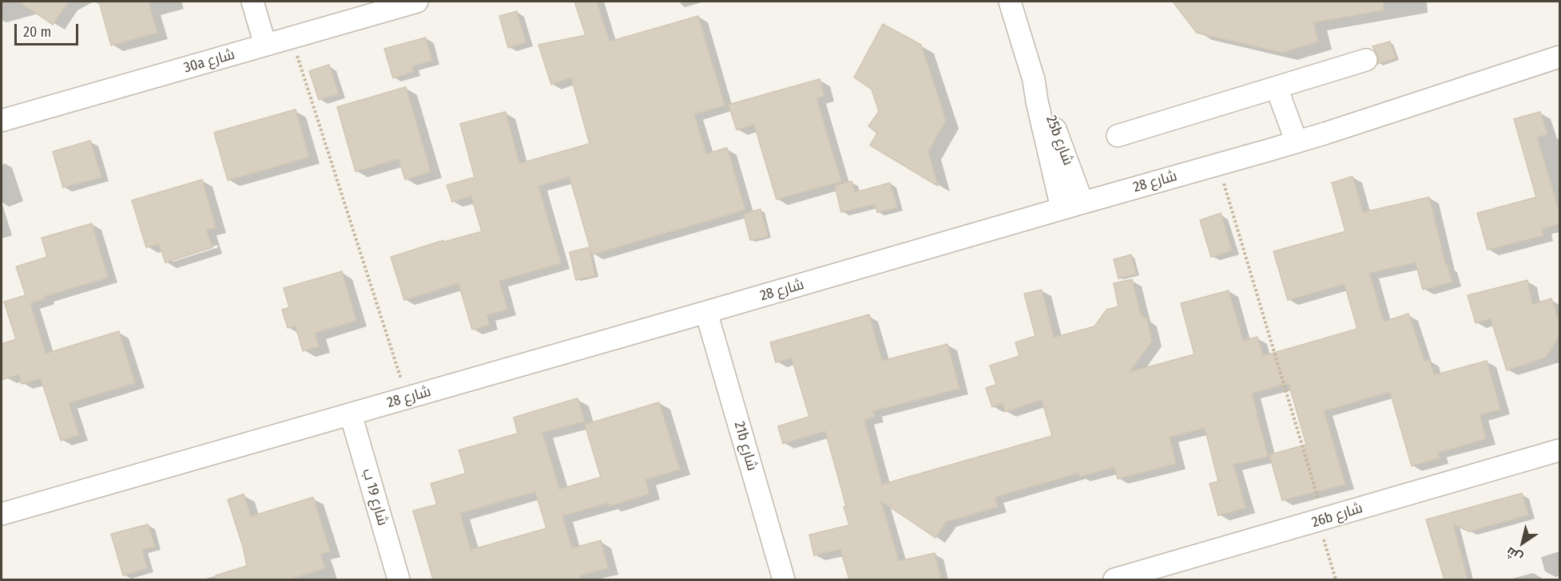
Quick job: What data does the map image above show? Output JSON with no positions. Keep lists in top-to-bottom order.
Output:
{
  "streets": {
    "street": [
      "30a شارع",
      "25b شارع",
      "شارع 28",
      "21b شارع",
      "شارع 19 ب",
      "26b شارع"
    ]
  },
  "crossings": [
    ["25b شارع", "شارع 28"],
    ["شارع 28", "21b شارع"],
    ["شارع 28", "شارع 19 ب"]
  ],
  "scale_bar": "20 m",
  "north": "bottom left"
}
